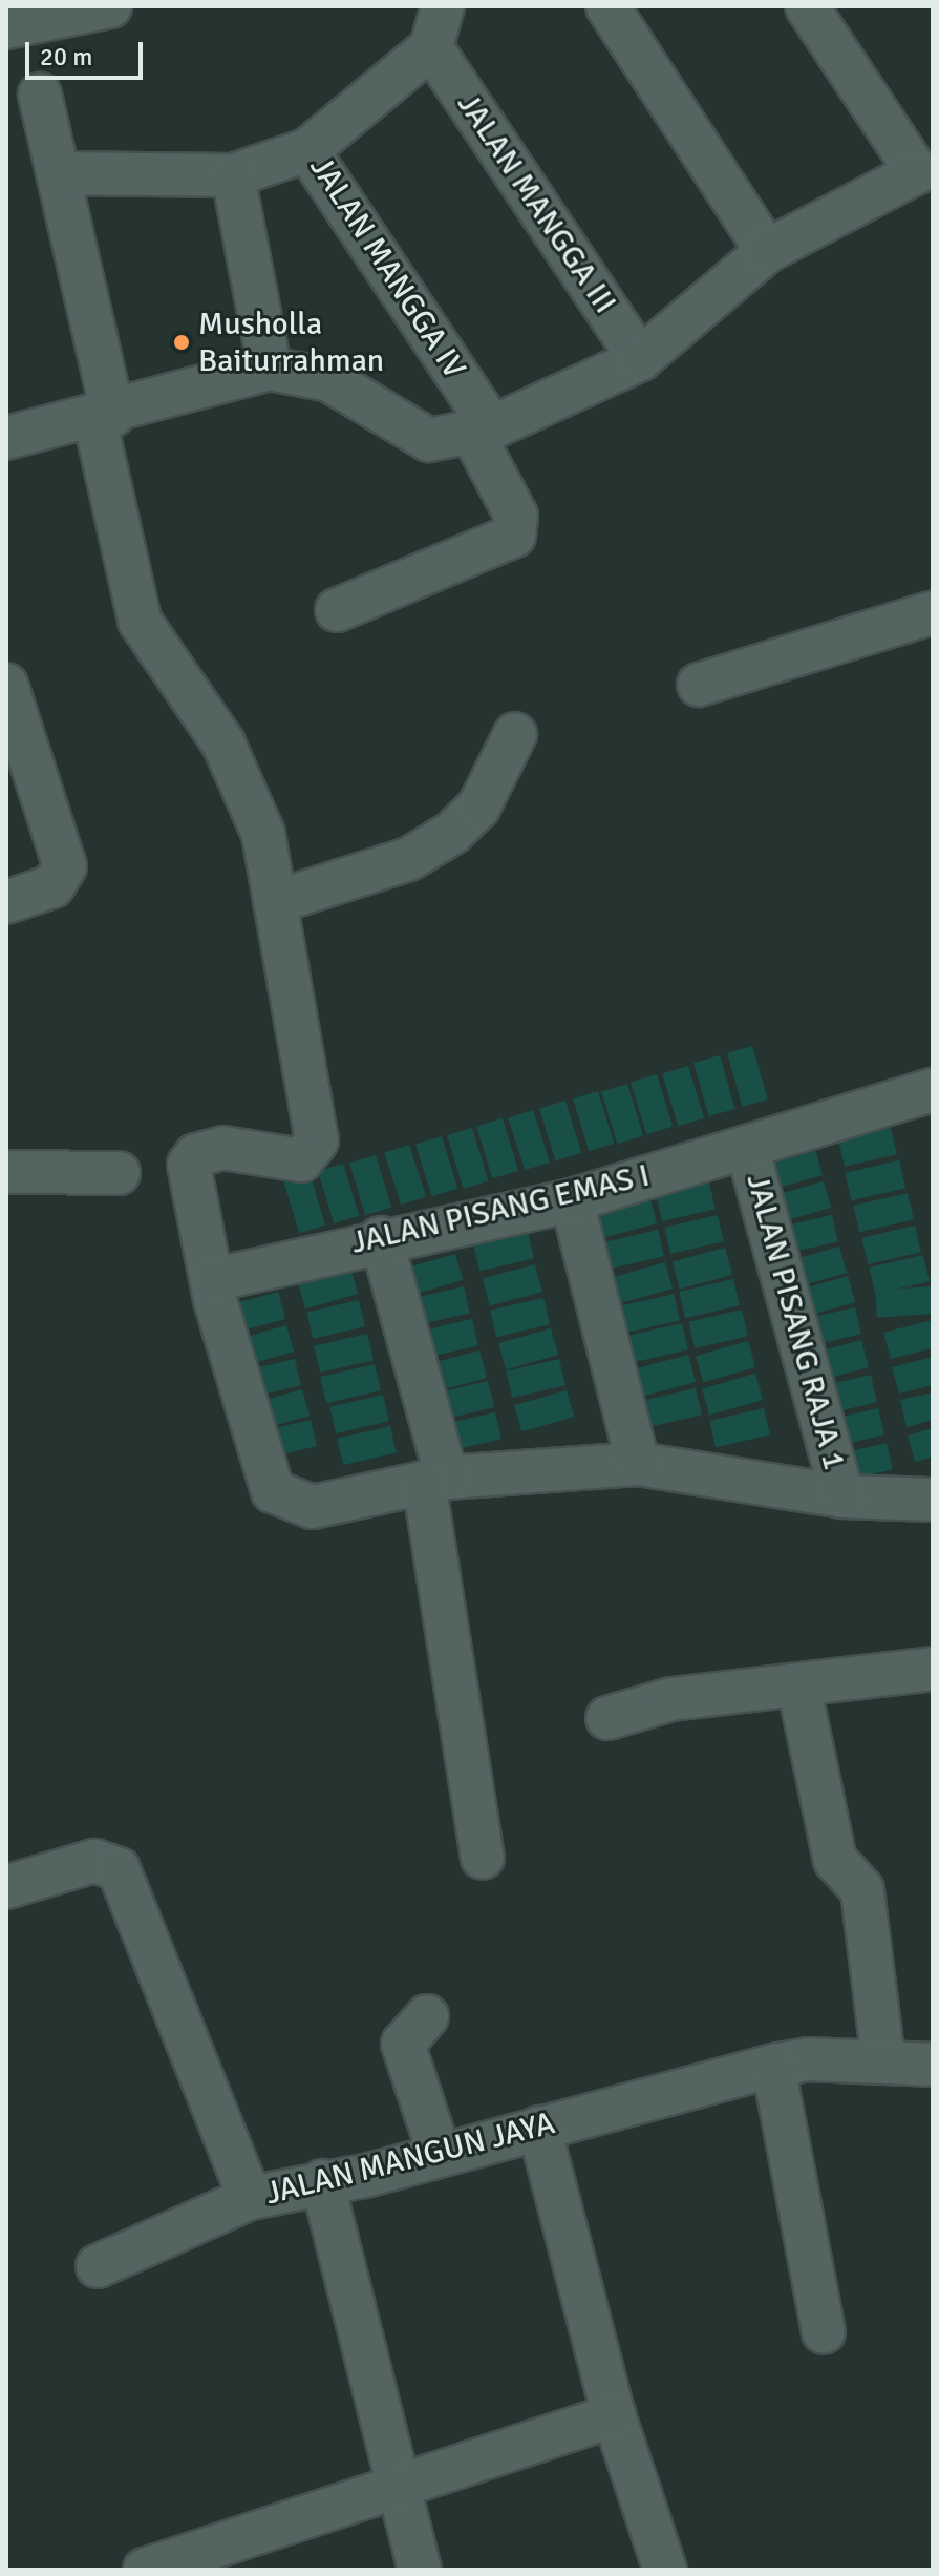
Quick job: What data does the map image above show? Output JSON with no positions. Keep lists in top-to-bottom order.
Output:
{
  "streets": {
    "street": [
      "JALAN MANGGA III",
      "JALAN MANGGA IV",
      "JALAN PISANG EMAS I",
      "JALAN PISANG RAJA 1",
      "JALAN MANGUN JAYA"
    ]
  },
  "crossings": [
    ["JALAN MANGGA III", "JALAN MANGGA IV"],
    ["JALAN PISANG EMAS I", "JALAN PISANG RAJA 1"]
  ],
  "places": ["Musholla Baiturrahman"],
  "scale_bar": "20 m"
}
